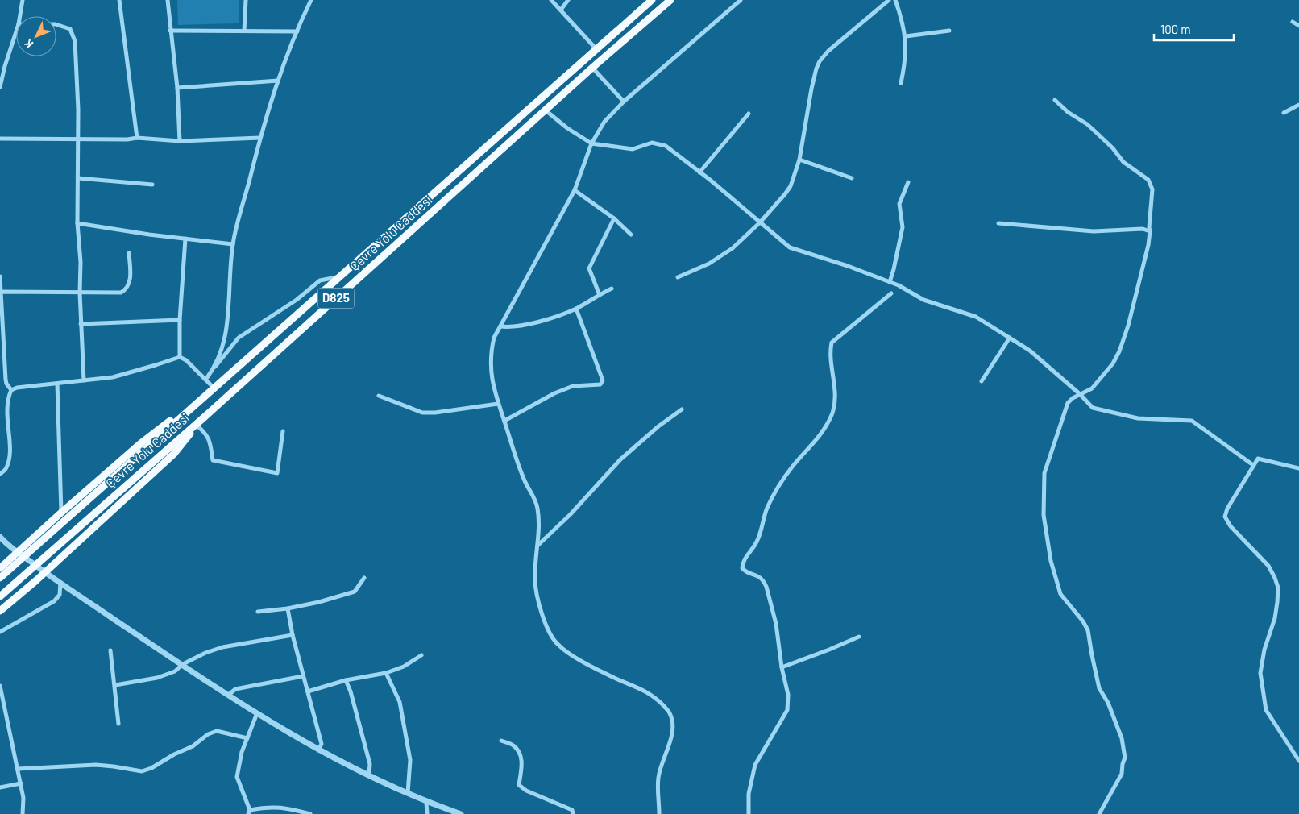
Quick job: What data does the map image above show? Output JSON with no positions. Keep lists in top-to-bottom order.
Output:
{
  "streets": {
    "highway": ["Çevre Yolu Caddesi", "D825"]
  },
  "scale_bar": "100 m",
  "north": "bottom left"
}
